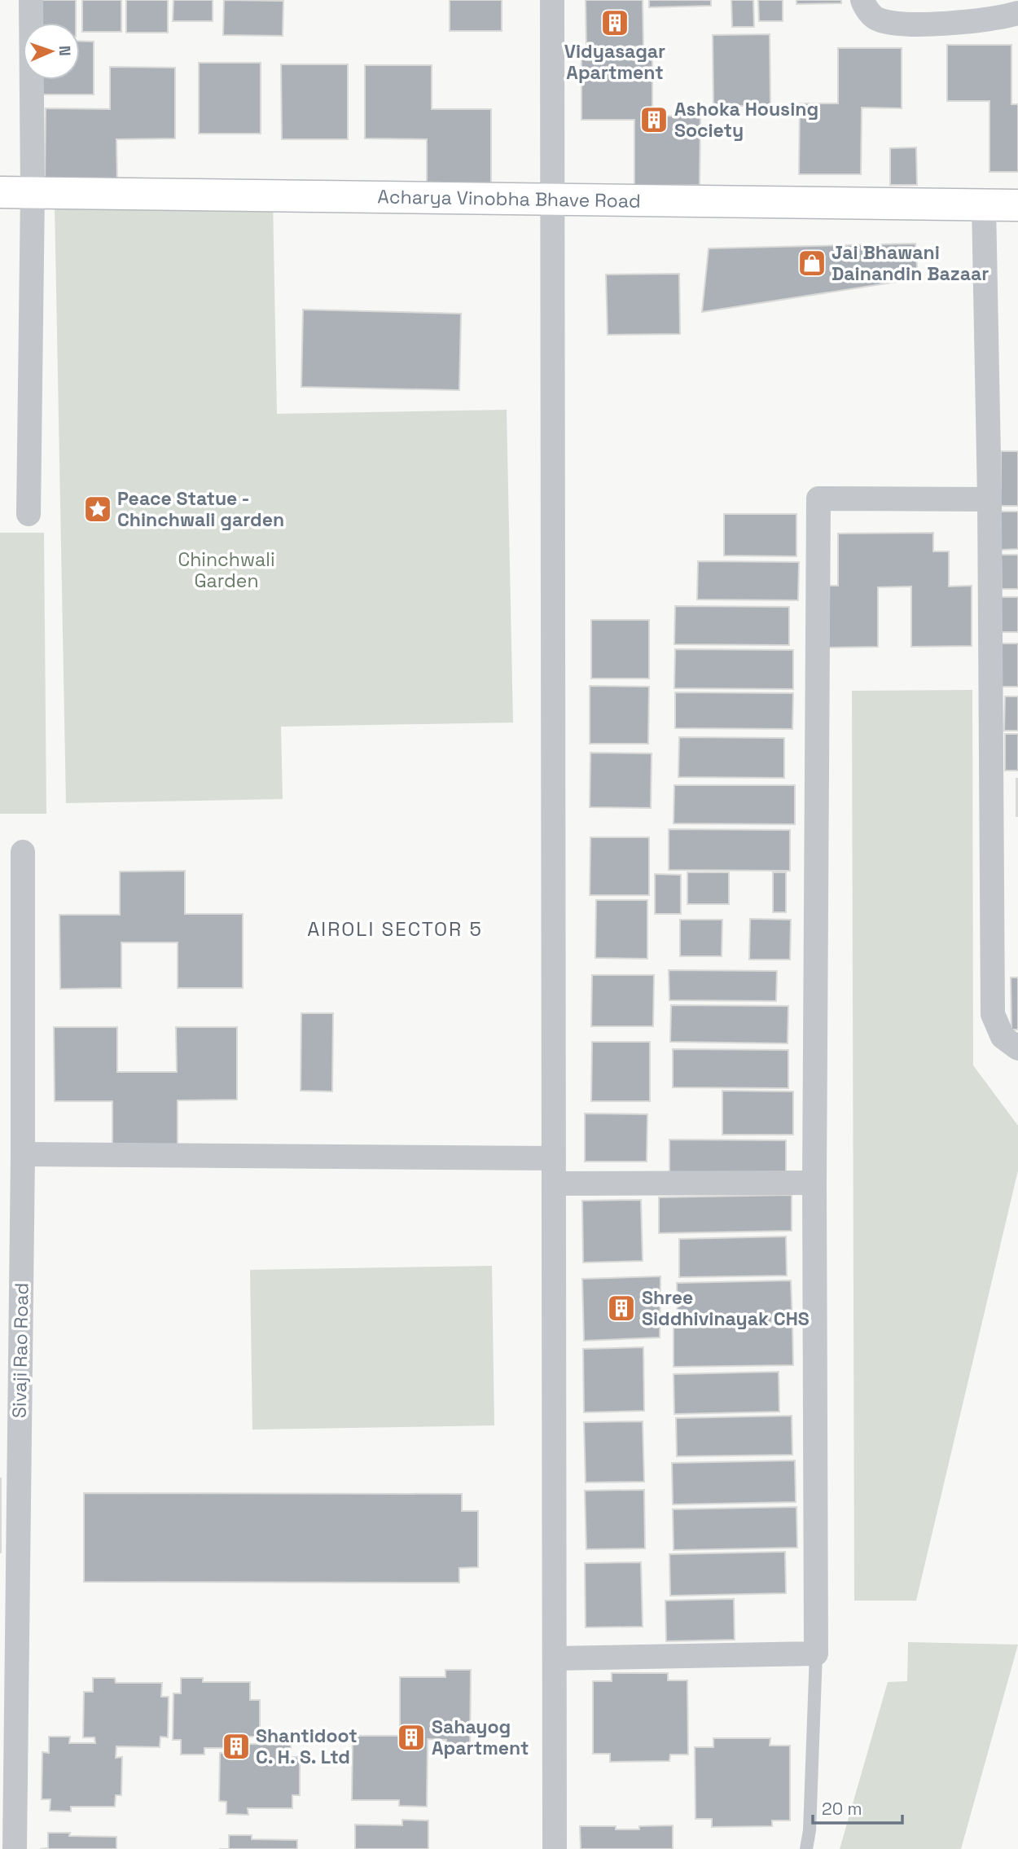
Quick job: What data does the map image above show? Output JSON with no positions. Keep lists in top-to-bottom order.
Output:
{
  "streets": {
    "street": ["Acharya Vinobha Bhave Road", "Sivaji Rao Road"]
  },
  "districts": ["AIROLI SECTOR 5"],
  "parks": ["Chinchwali Garden"],
  "places": {
    "building": [
      "Vidyasagar Apartment",
      "Ashoka Housing Society",
      "Shree Siddhivinayak CHS",
      "Sahayog Apartment",
      "Shantidoot C. H. S. Ltd"
    ],
    "shop": ["Jai Bhawani Dainandin Bazaar"],
    "place": ["Peace Statue - Chinchwali garden"]
  },
  "scale_bar": "20 m",
  "north": "right"
}
